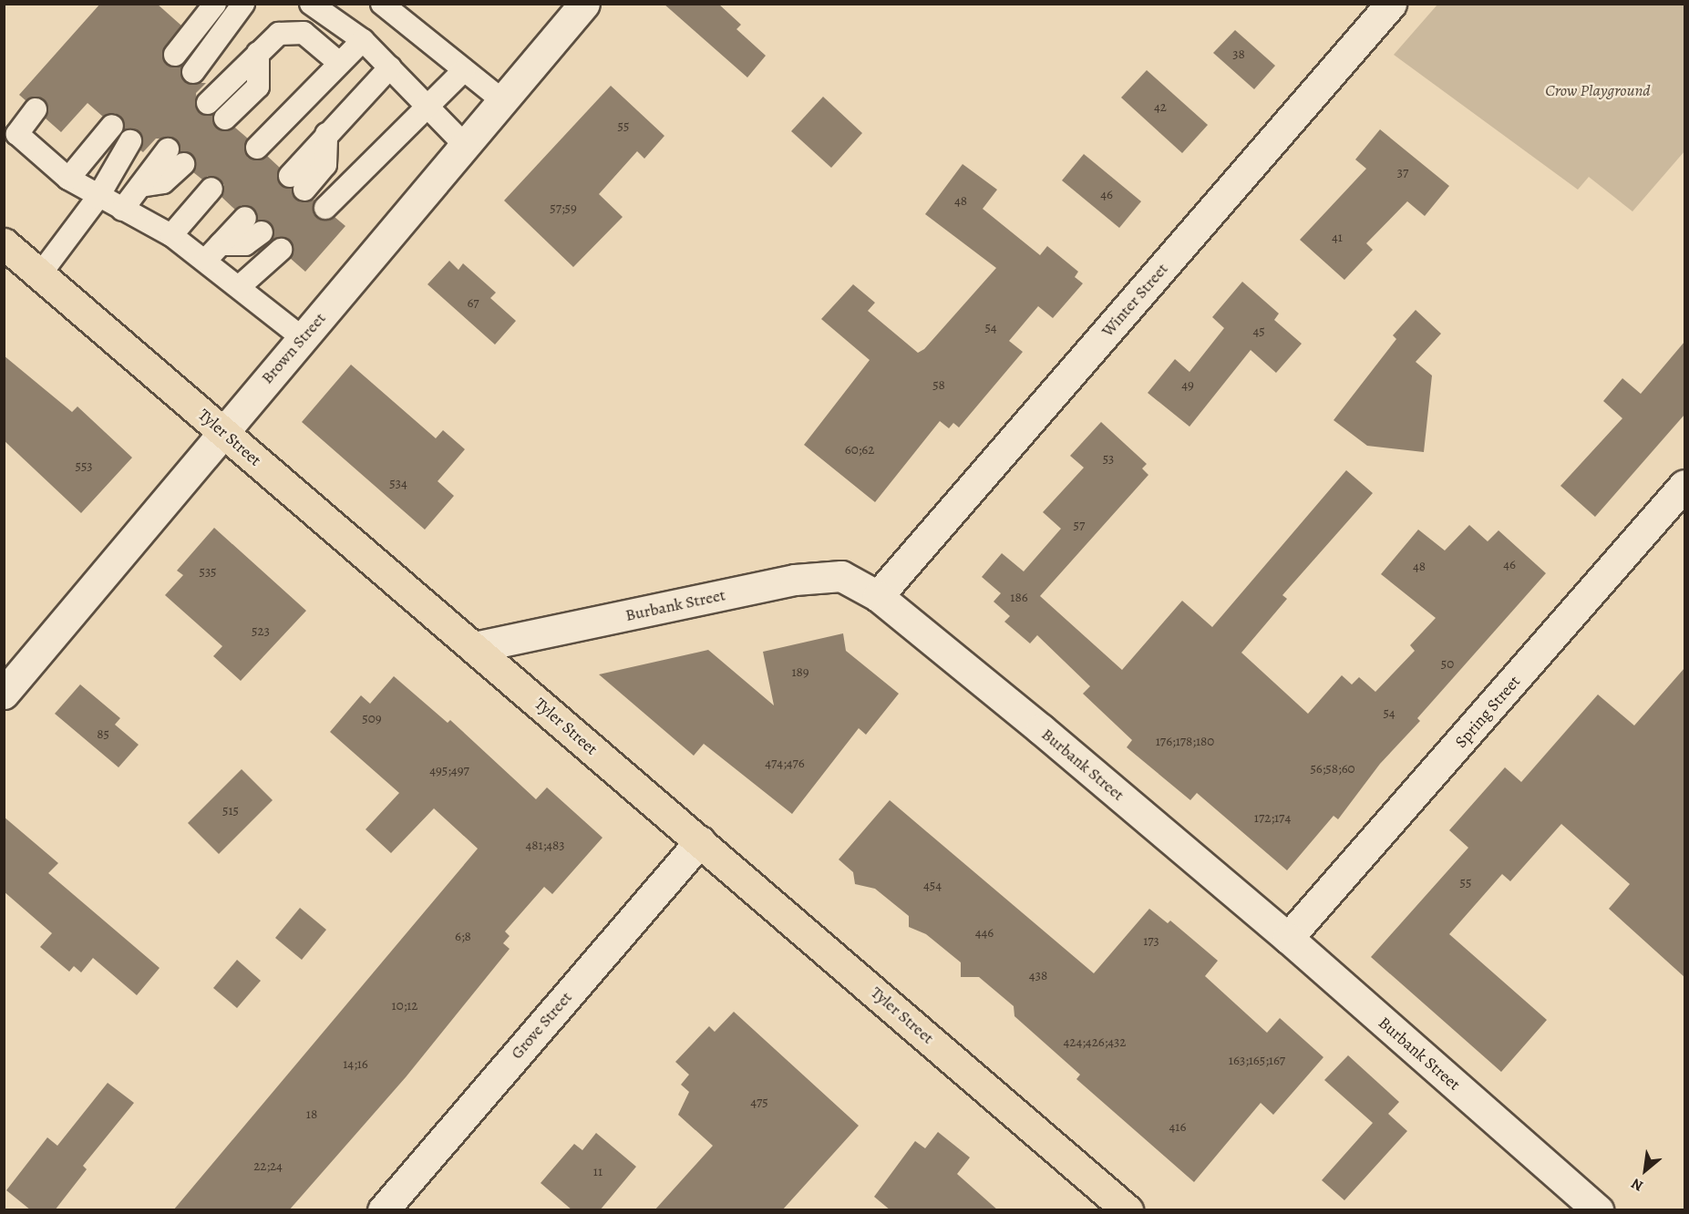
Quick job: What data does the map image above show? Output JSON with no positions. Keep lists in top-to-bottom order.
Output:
{
  "streets": {
    "main road": ["Tyler Street"],
    "street": [
      "Winter Street",
      "Brown Street",
      "Burbank Street",
      "Spring Street",
      "Grove Street"
    ]
  },
  "crossings": [
    ["Winter Street", "Burbank Street"],
    ["Brown Street", "Tyler Street"],
    ["Tyler Street", "Burbank Street"],
    ["Tyler Street", "Grove Street"],
    ["Burbank Street", "Spring Street"]
  ],
  "parks": ["Crow Playground"],
  "house_numbers": [
    "38",
    "42",
    "55",
    "37",
    "46",
    "48",
    "57;59",
    "41",
    "67",
    "54",
    "45",
    "58",
    "49",
    "60;62",
    "53",
    "553",
    "534",
    "57",
    "46",
    "48",
    "535",
    "186",
    "523",
    "50",
    "189",
    "54",
    "509",
    "85",
    "176;178;180",
    "474;476",
    "56;58;60",
    "495;497",
    "515",
    "172;174",
    "481;483",
    "55",
    "454",
    "446",
    "6;8",
    "173",
    "438",
    "10;12",
    "424;426;432",
    "163;165;167",
    "14;16",
    "475",
    "18",
    "416",
    "22;24",
    "11"
  ],
  "north": "bottom left"
}
